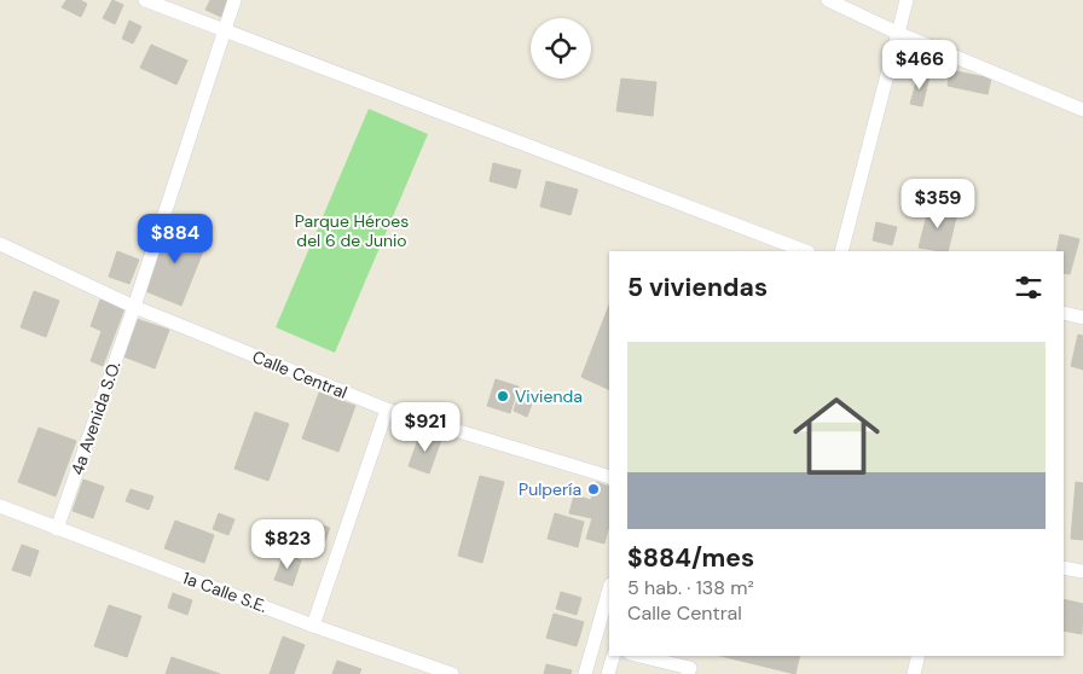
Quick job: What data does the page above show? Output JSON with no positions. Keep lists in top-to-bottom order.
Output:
{
  "streets": {
    "street": ["Calle Central", "4a Avenida S.O.", "1a Calle S.E."]
  },
  "crossings": [
    ["Calle Central", "4a Avenida S.O."],
    ["4a Avenida S.O.", "1a Calle S.E."]
  ],
  "parks": ["Parque Héroes del 6 de Junio"],
  "places": ["Vivienda", "Pulpería"],
  "page": {
    "price": [
      "$466",
      "$359",
      "$884",
      "$921",
      "$823"
    ],
    "heading": "5 viviendas",
    "list": [
      {
        "name": "$884/mes",
        "note": "5 hab. · 138 m² · Calle Central"
      }
    ]
  }
}
